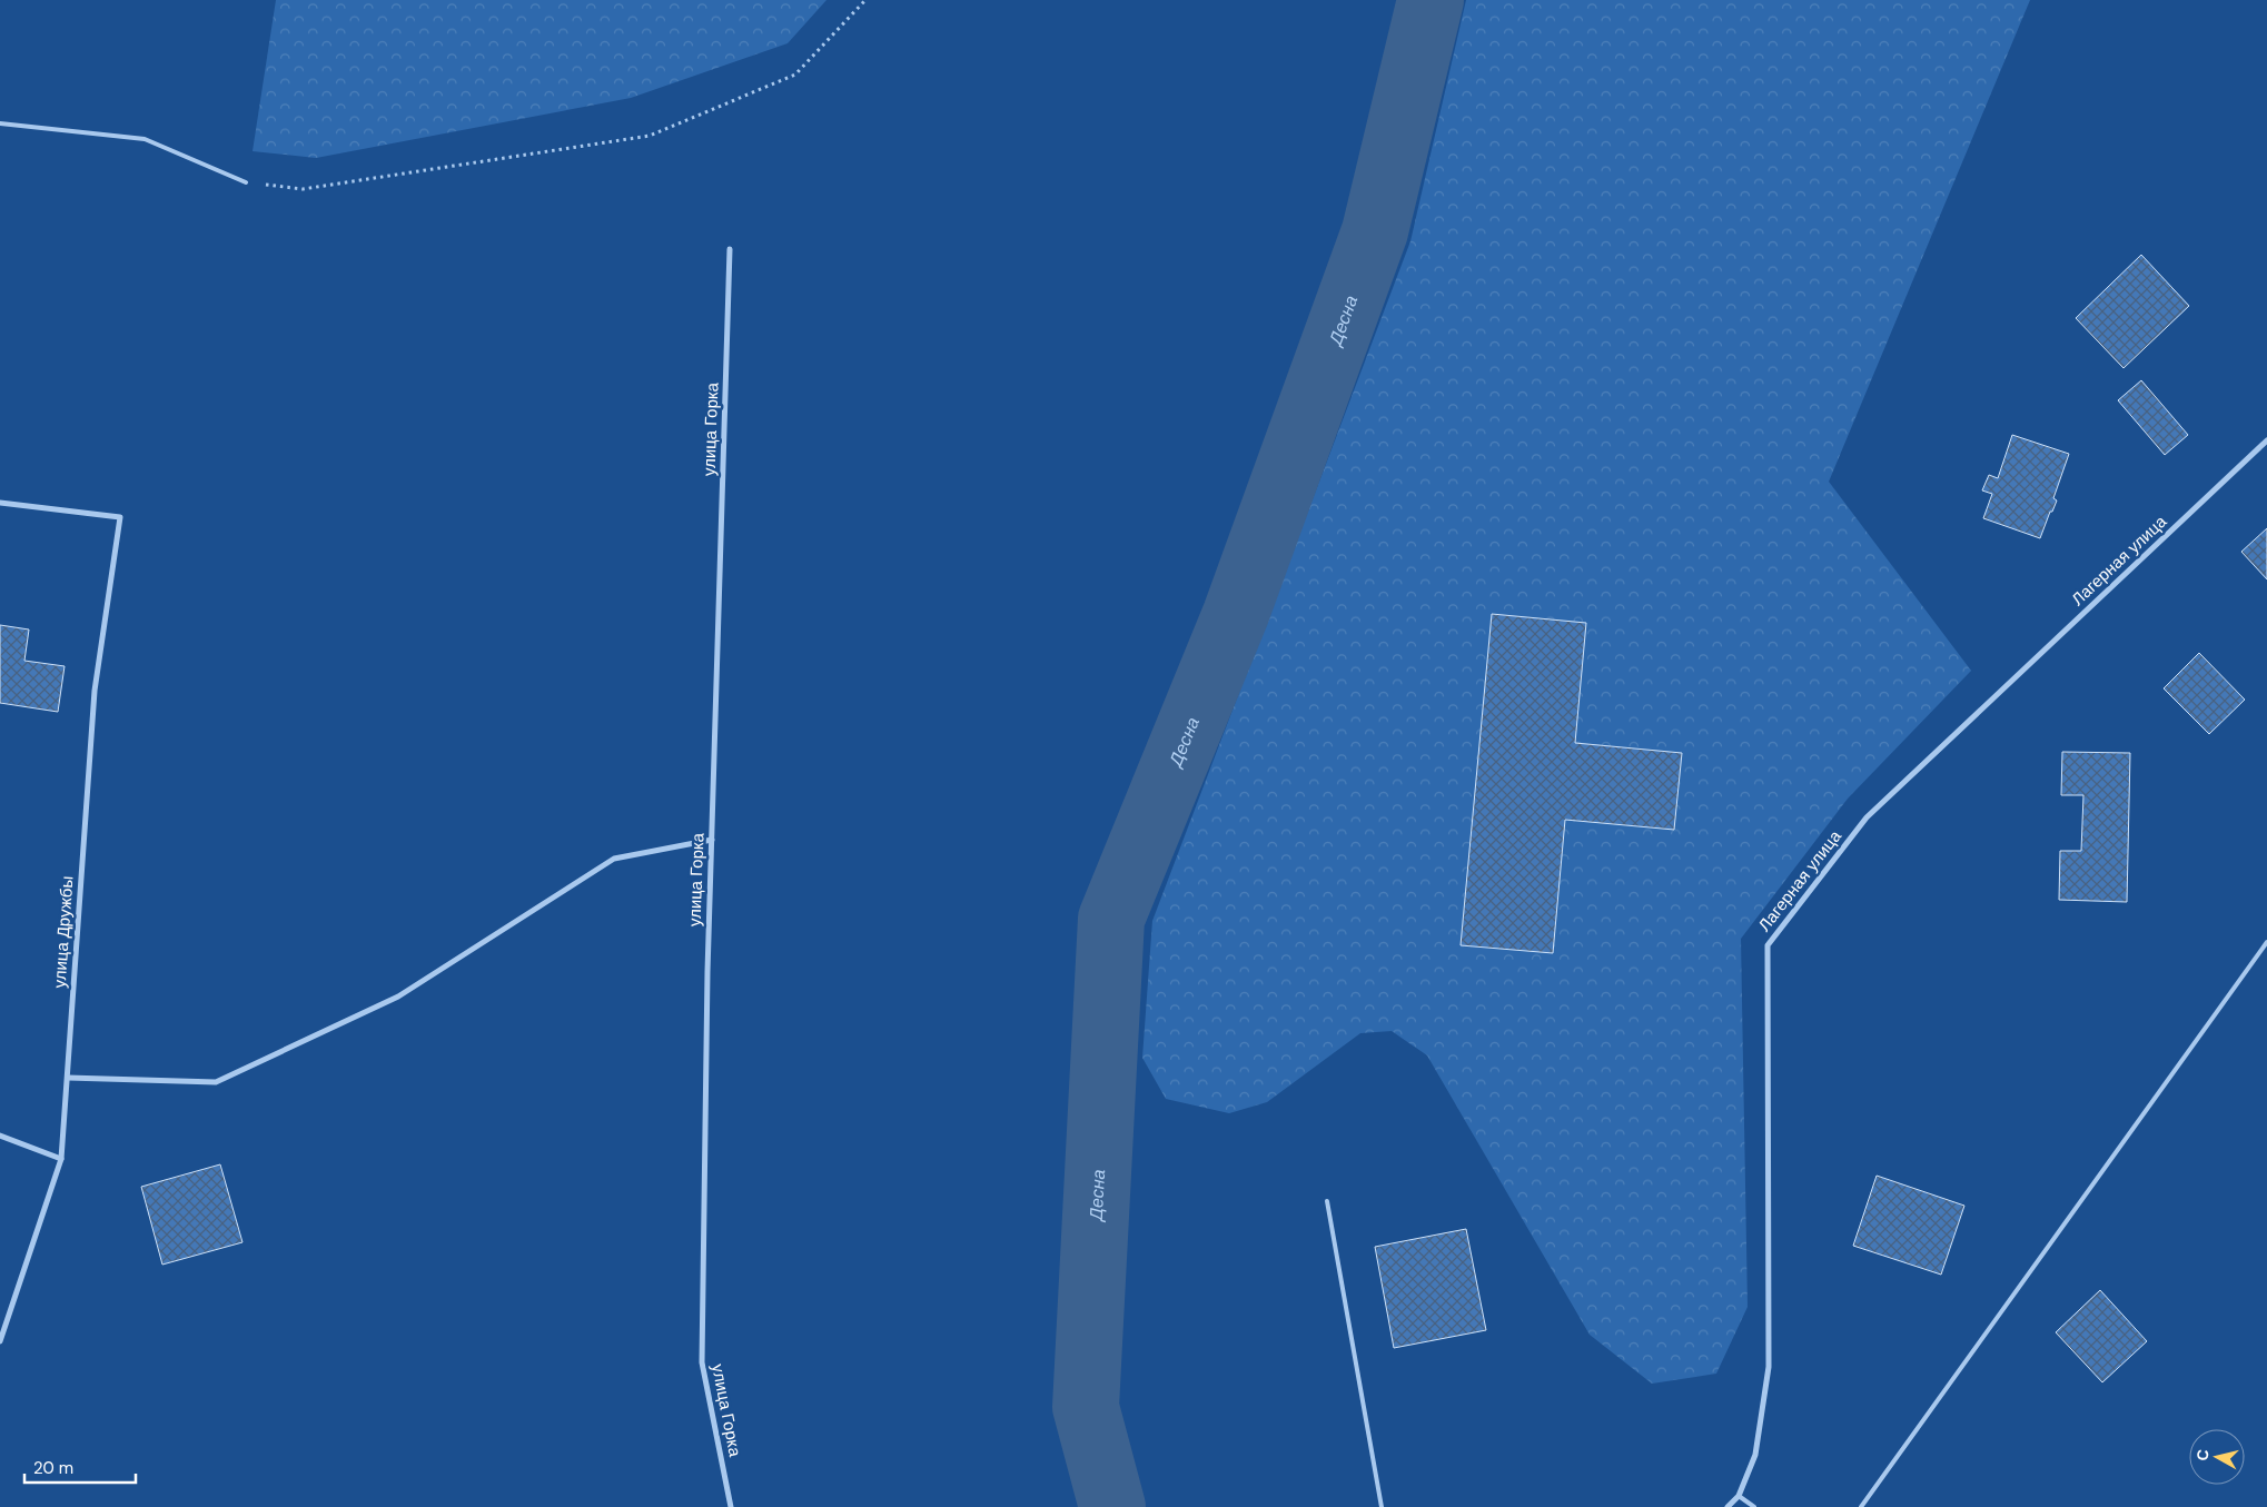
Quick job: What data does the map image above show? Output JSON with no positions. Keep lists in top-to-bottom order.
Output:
{
  "streets": {
    "street": ["улица Горка", "Лагерная улица", "улица Дружбы"]
  },
  "water": ["Десна"],
  "scale_bar": "20 m",
  "north": "left"
}
